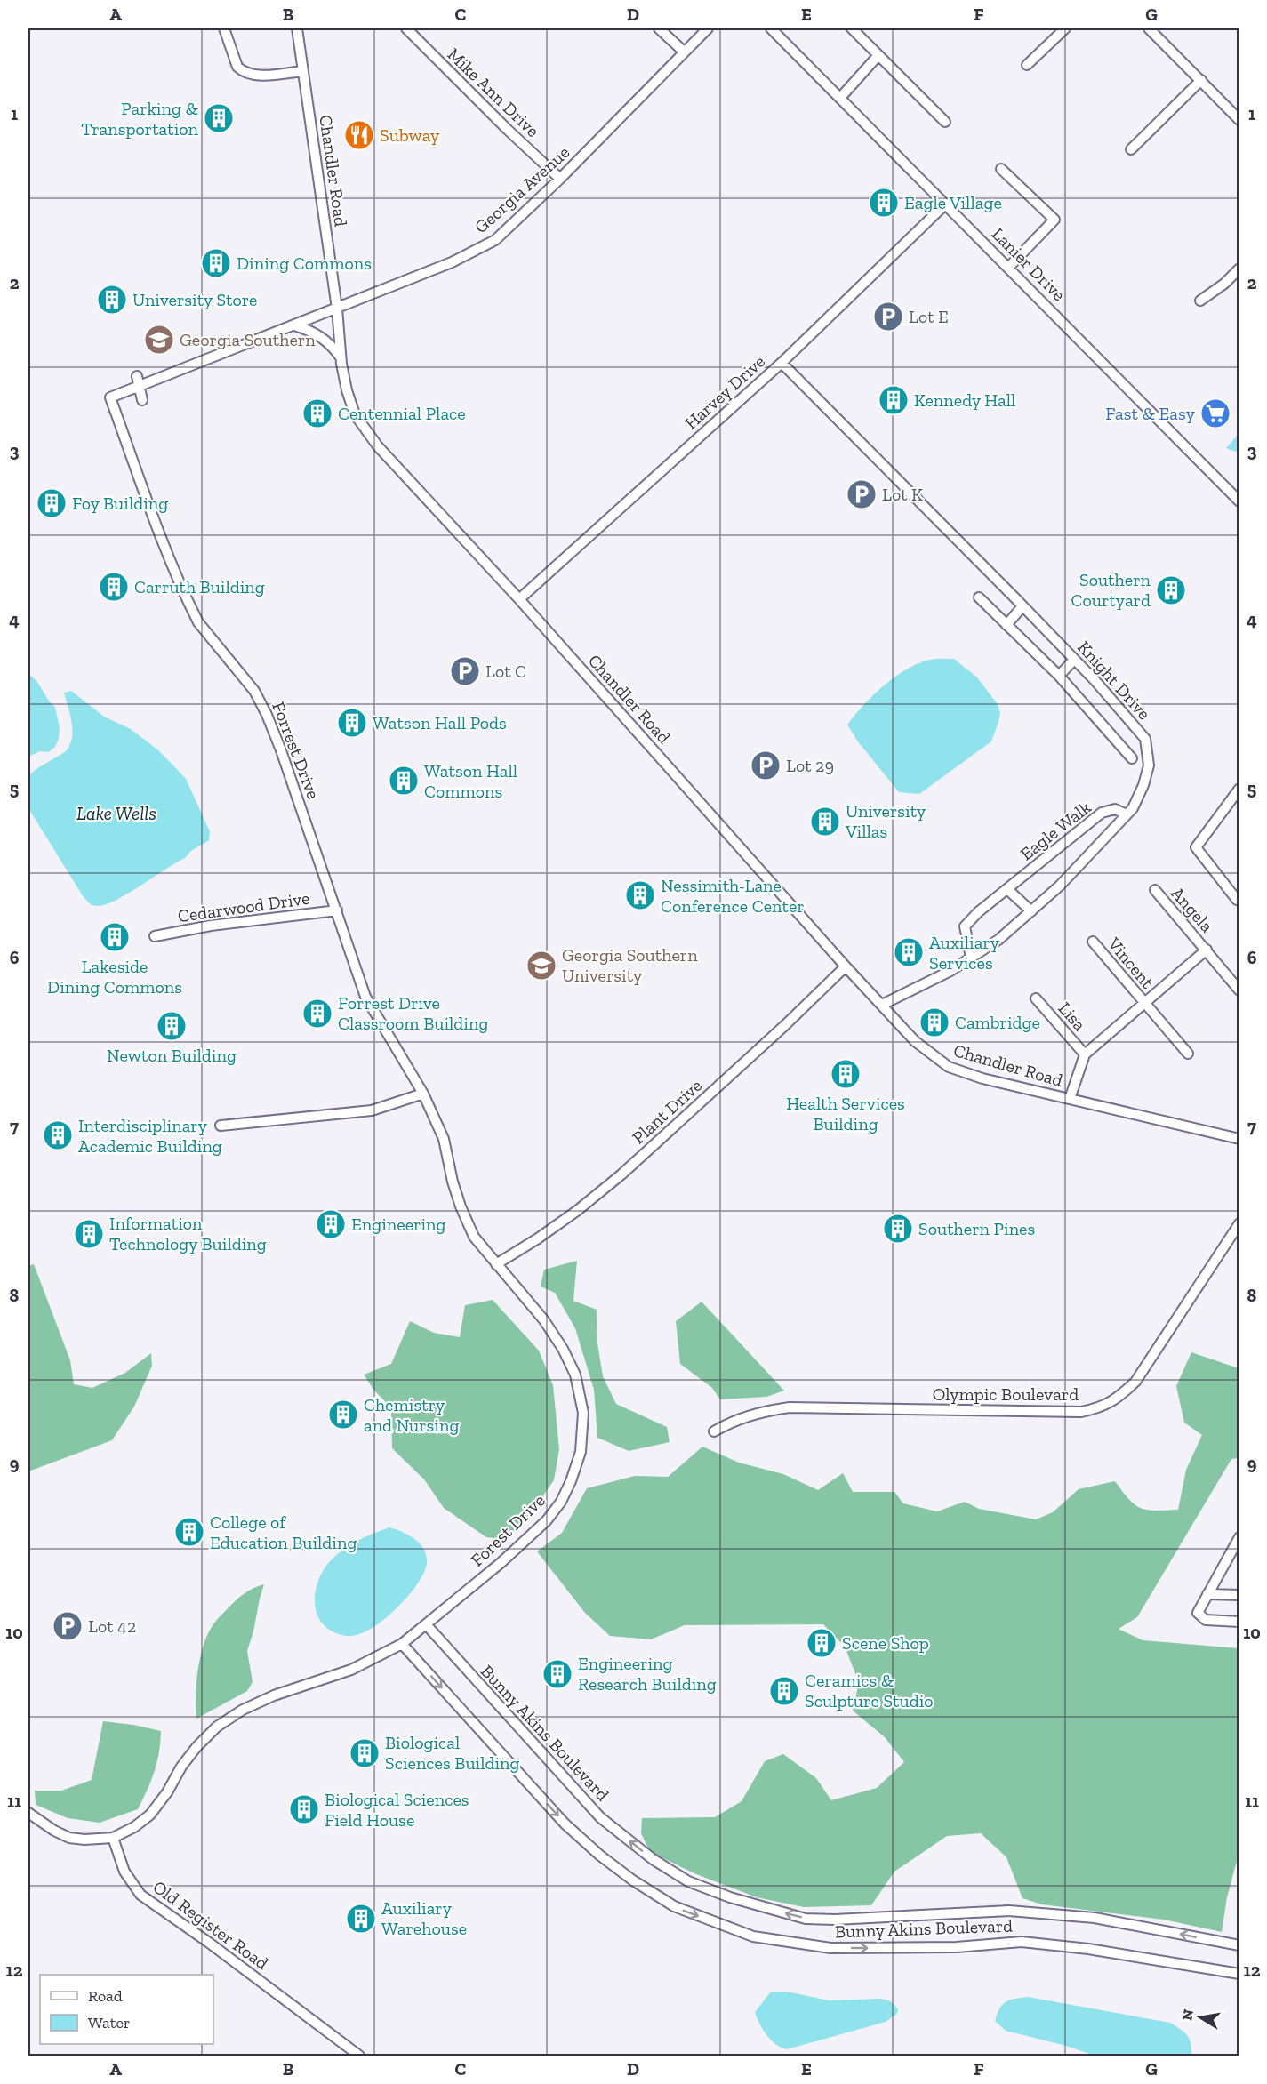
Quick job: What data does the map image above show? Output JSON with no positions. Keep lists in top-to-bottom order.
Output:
{
  "streets": {
    "street": [
      "Mike Ann Drive",
      "Chandler Road",
      "Georgia Avenue",
      "Lanier Drive",
      "Harvey Drive",
      "Knight Drive",
      "Forrest Drive",
      "Eagle Walk",
      "Cedarwood Drive",
      "Angela",
      "Vincent",
      "Lisa",
      "Plant Drive",
      "Olympic Boulevard",
      "Forest Drive",
      "Bunny Akins Boulevard",
      "Old Register Road"
    ]
  },
  "crossings": [
    ["Mike Ann Drive", "Georgia Avenue"],
    ["Chandler Road", "Georgia Avenue"],
    ["Chandler Road", "Harvey Drive"],
    ["Chandler Road", "Knight Drive"],
    ["Chandler Road", "Plant Drive"],
    ["Georgia Avenue", "Forrest Drive"],
    ["Lanier Drive", "Harvey Drive"],
    ["Harvey Drive", "Knight Drive"],
    ["Knight Drive", "Eagle Walk"],
    ["Forrest Drive", "Cedarwood Drive"],
    ["Forrest Drive", "Forest Drive"],
    ["Plant Drive", "Forest Drive"],
    ["Forest Drive", "Bunny Akins Boulevard"],
    ["Forest Drive", "Old Register Road"]
  ],
  "water": ["Lake Wells"],
  "places": {
    "building": [
      "Parking & Transportation",
      "Eagle Village",
      "Dining Commons",
      "University Store",
      "Kennedy Hall",
      "Centennial Place",
      "Foy Building",
      "Carruth Building",
      "Southern Courtyard",
      "Watson Hall Pods",
      "Watson Hall Commons",
      "University Villas",
      "Nessimith-Lane Conference Center",
      "Lakeside Dining Commons",
      "Auxiliary Services",
      "Forrest Drive Classroom Building",
      "Cambridge",
      "Newton Building",
      "Health Services Building",
      "Interdisciplinary Academic Building",
      "Engineering",
      "Southern Pines",
      "Information Technology Building",
      "Chemistry and Nursing",
      "College of Education Building",
      "Scene Shop",
      "Engineering Research Building",
      "Ceramics & Sculpture Studio",
      "Biological Sciences Building",
      "Biological Sciences Field House",
      "Auxiliary Warehouse"
    ],
    "restaurant": ["Subway"],
    "parking": [
      "Lot E",
      "Lot K",
      "Lot C",
      "Lot 29",
      "Lot 42"
    ],
    "school or university": ["Georgia Southern", "Georgia Southern University"],
    "supermarket": ["Fast & Easy"]
  },
  "legend": ["Road", "Water"],
  "north": "left",
  "grid": {
    "columns": [
      "A",
      "B",
      "C",
      "D",
      "E",
      "F",
      "G"
    ],
    "rows": [
      "1",
      "2",
      "3",
      "4",
      "5",
      "6",
      "7",
      "8",
      "9",
      "10",
      "11",
      "12"
    ]
  }
}
